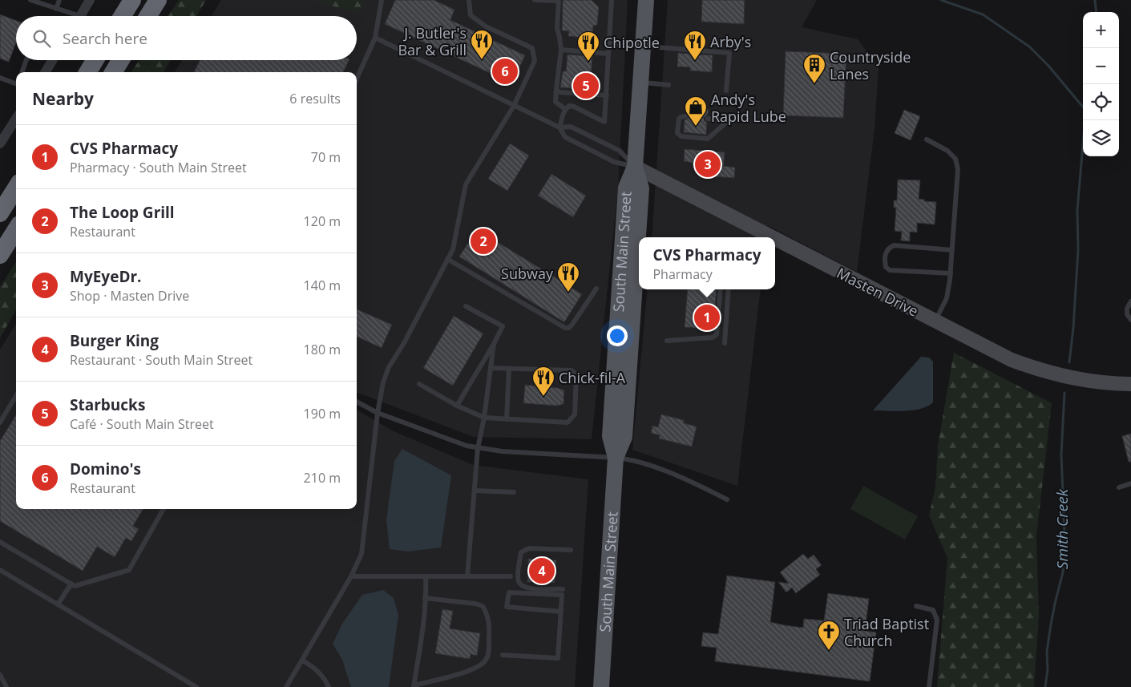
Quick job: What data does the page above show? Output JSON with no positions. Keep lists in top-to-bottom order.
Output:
{
  "streets": {
    "main road": ["South Main Street"],
    "street": ["Masten Drive"]
  },
  "crossings": [
    ["South Main Street", "Masten Drive"]
  ],
  "water": ["Smith Creek"],
  "places": {
    "restaurant": [
      "J. Butler's Bar & Grill",
      "Arby's",
      "Chipotle",
      "Subway",
      "Chick-fil-A"
    ],
    "building": ["Countryside Lanes"],
    "shop": ["Andy's Rapid Lube"],
    "church": ["Triad Baptist Church"]
  },
  "page": {
    "map_buttons": ["+", "−"],
    "search": "Search here",
    "pins": [
      "6",
      "5",
      "3",
      "2",
      "1",
      "4"
    ],
    "heading": ["Nearby", "6 results"],
    "list": [
      {
        "mark": "1",
        "name": "CVS Pharmacy",
        "note": "Pharmacy · South Main Street",
        "value": "70 m"
      },
      {
        "mark": "2",
        "name": "The Loop Grill",
        "note": "Restaurant",
        "value": "120 m"
      },
      {
        "mark": "3",
        "name": "MyEyeDr.",
        "note": "Shop · Masten Drive",
        "value": "140 m"
      },
      {
        "mark": "4",
        "name": "Burger King",
        "note": "Restaurant · South Main Street",
        "value": "180 m"
      },
      {
        "mark": "5",
        "name": "Starbucks",
        "note": "Café · South Main Street",
        "value": "190 m"
      },
      {
        "mark": "6",
        "name": "Domino's",
        "note": "Restaurant",
        "value": "210 m"
      }
    ],
    "popup": ["CVS Pharmacy", "Pharmacy"]
  }
}
